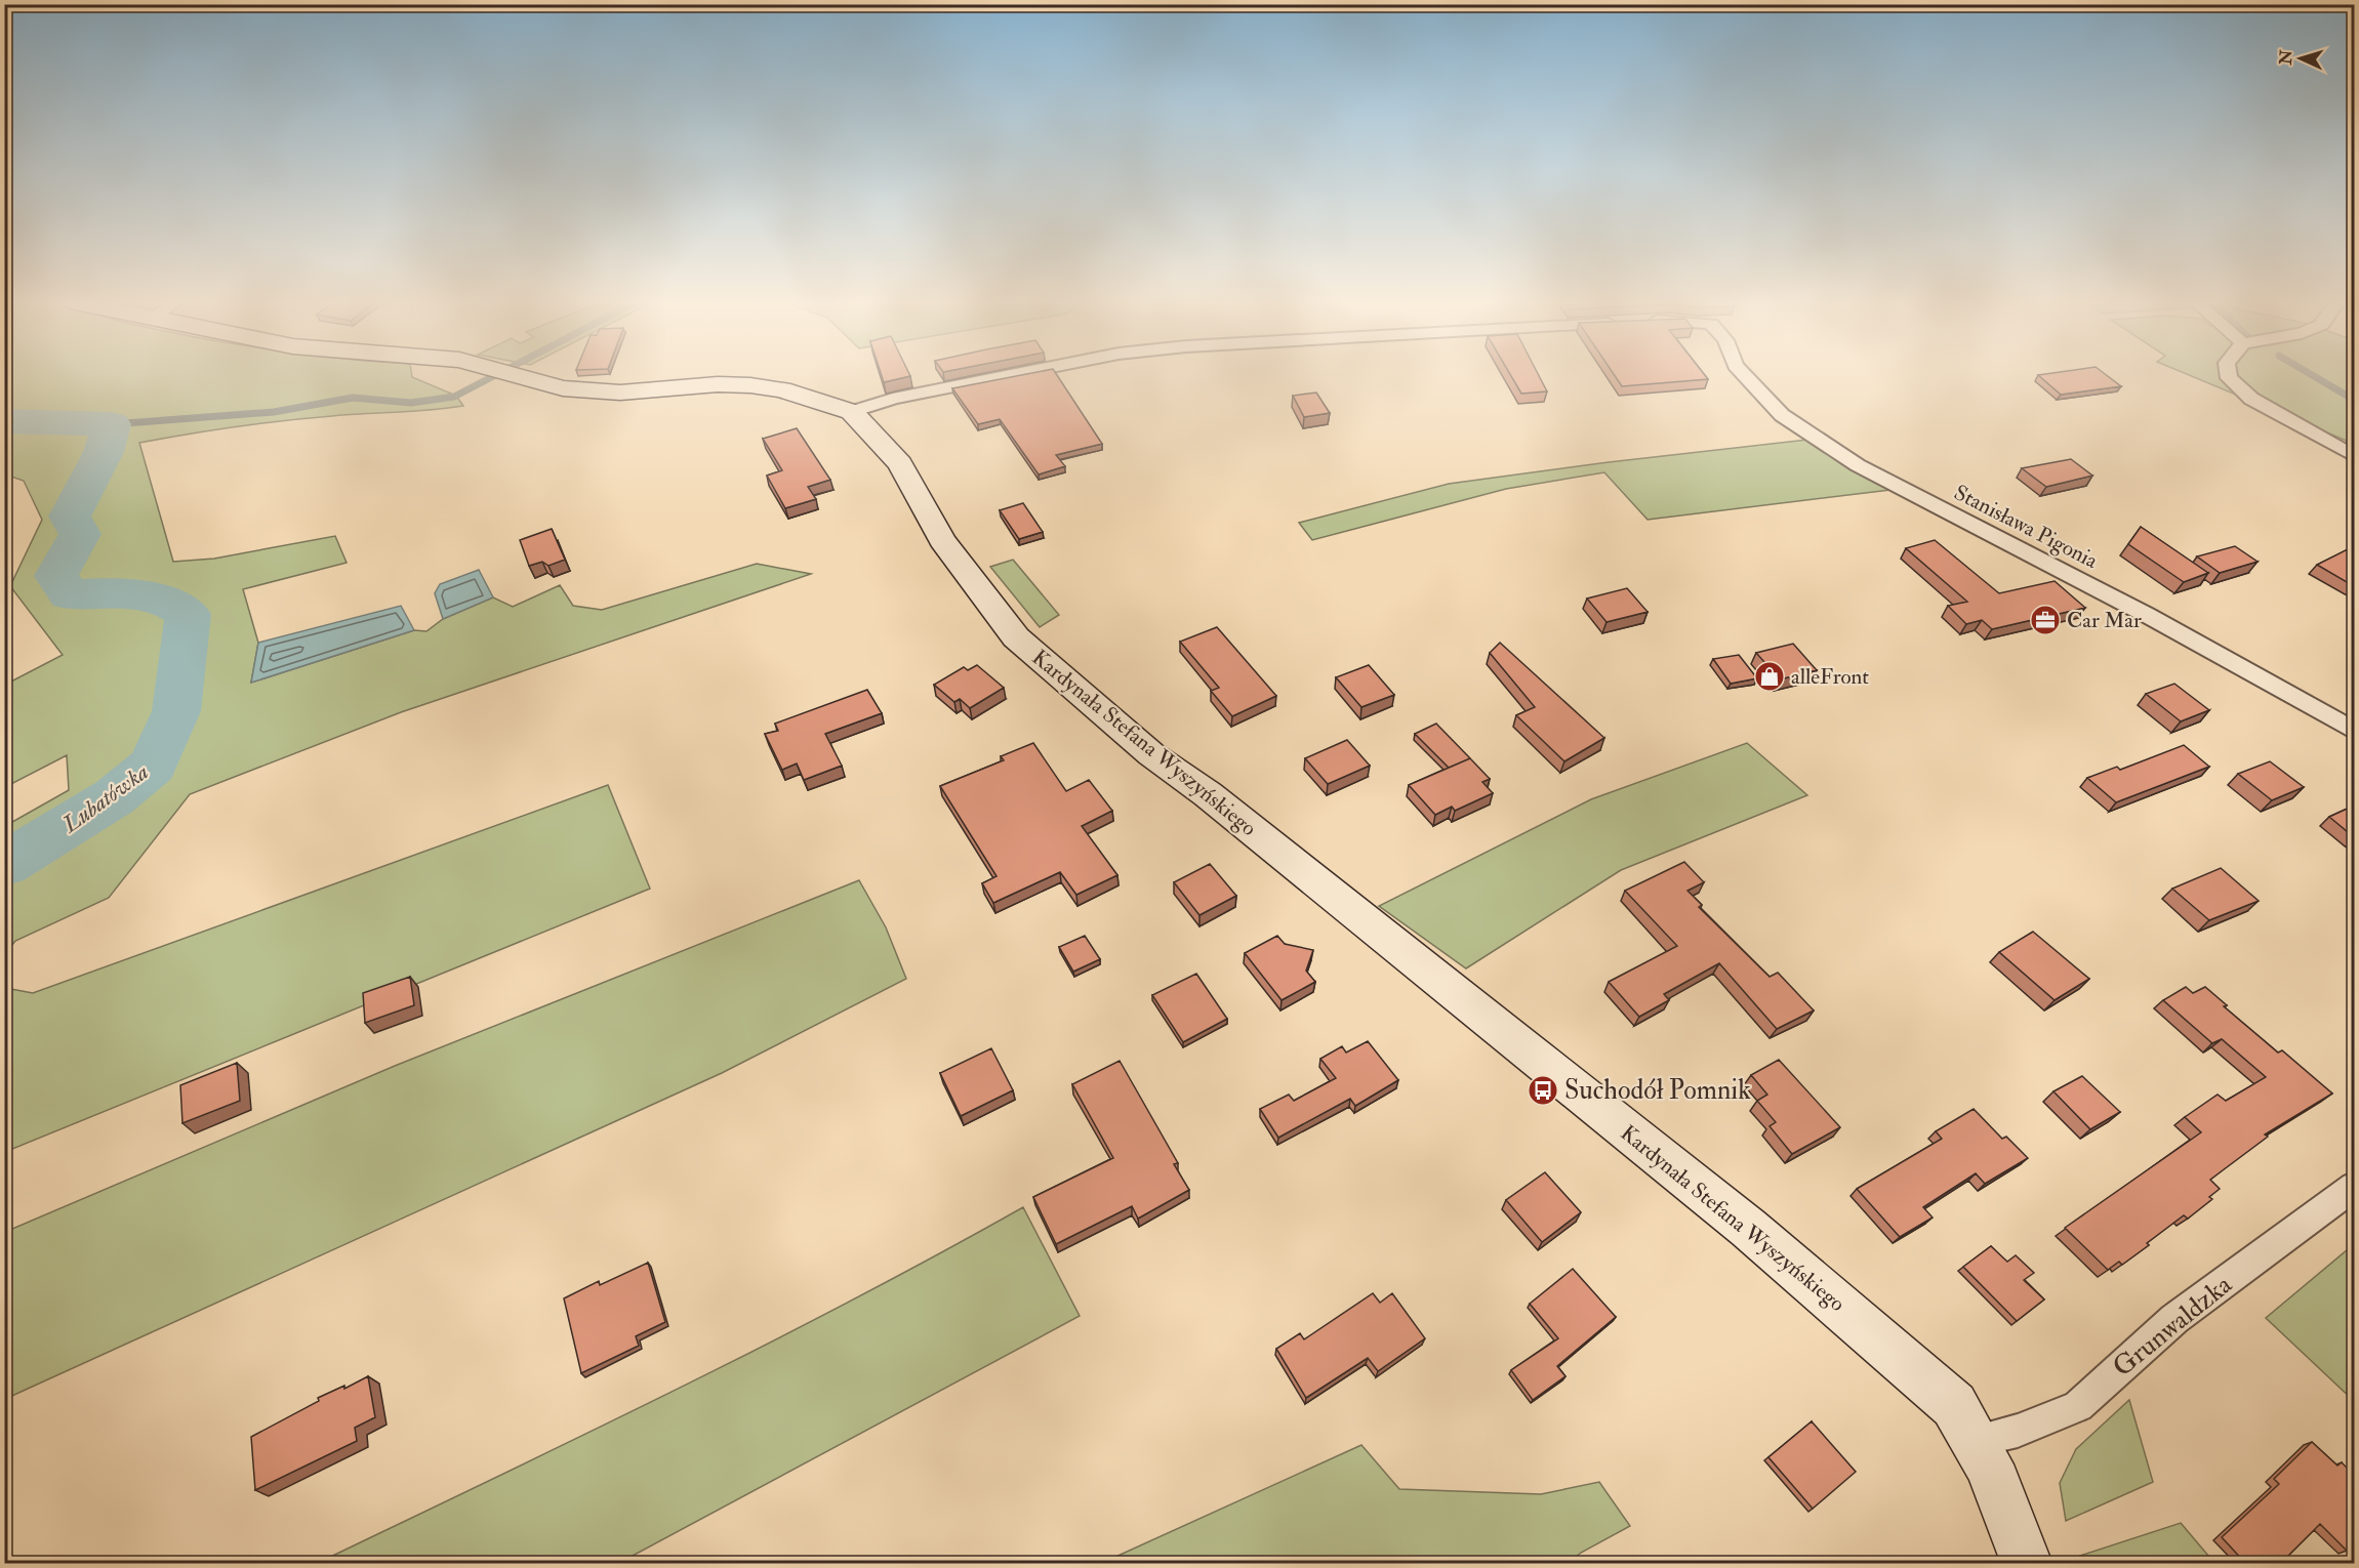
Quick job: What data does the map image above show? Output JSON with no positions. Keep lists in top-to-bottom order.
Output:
{
  "streets": {
    "street": ["Stanisława Pigonia", "Kardynała Stefana Wyszyńskiego", "Grunwaldzka"]
  },
  "crossings": [
    ["Kardynała Stefana Wyszyńskiego", "Grunwaldzka"]
  ],
  "water": ["Lubatówka"],
  "places": {
    "office": ["Car Mar"],
    "shop": ["alleFront"],
    "bus stop": ["Suchodół Pomnik"]
  },
  "north": "left"
}
